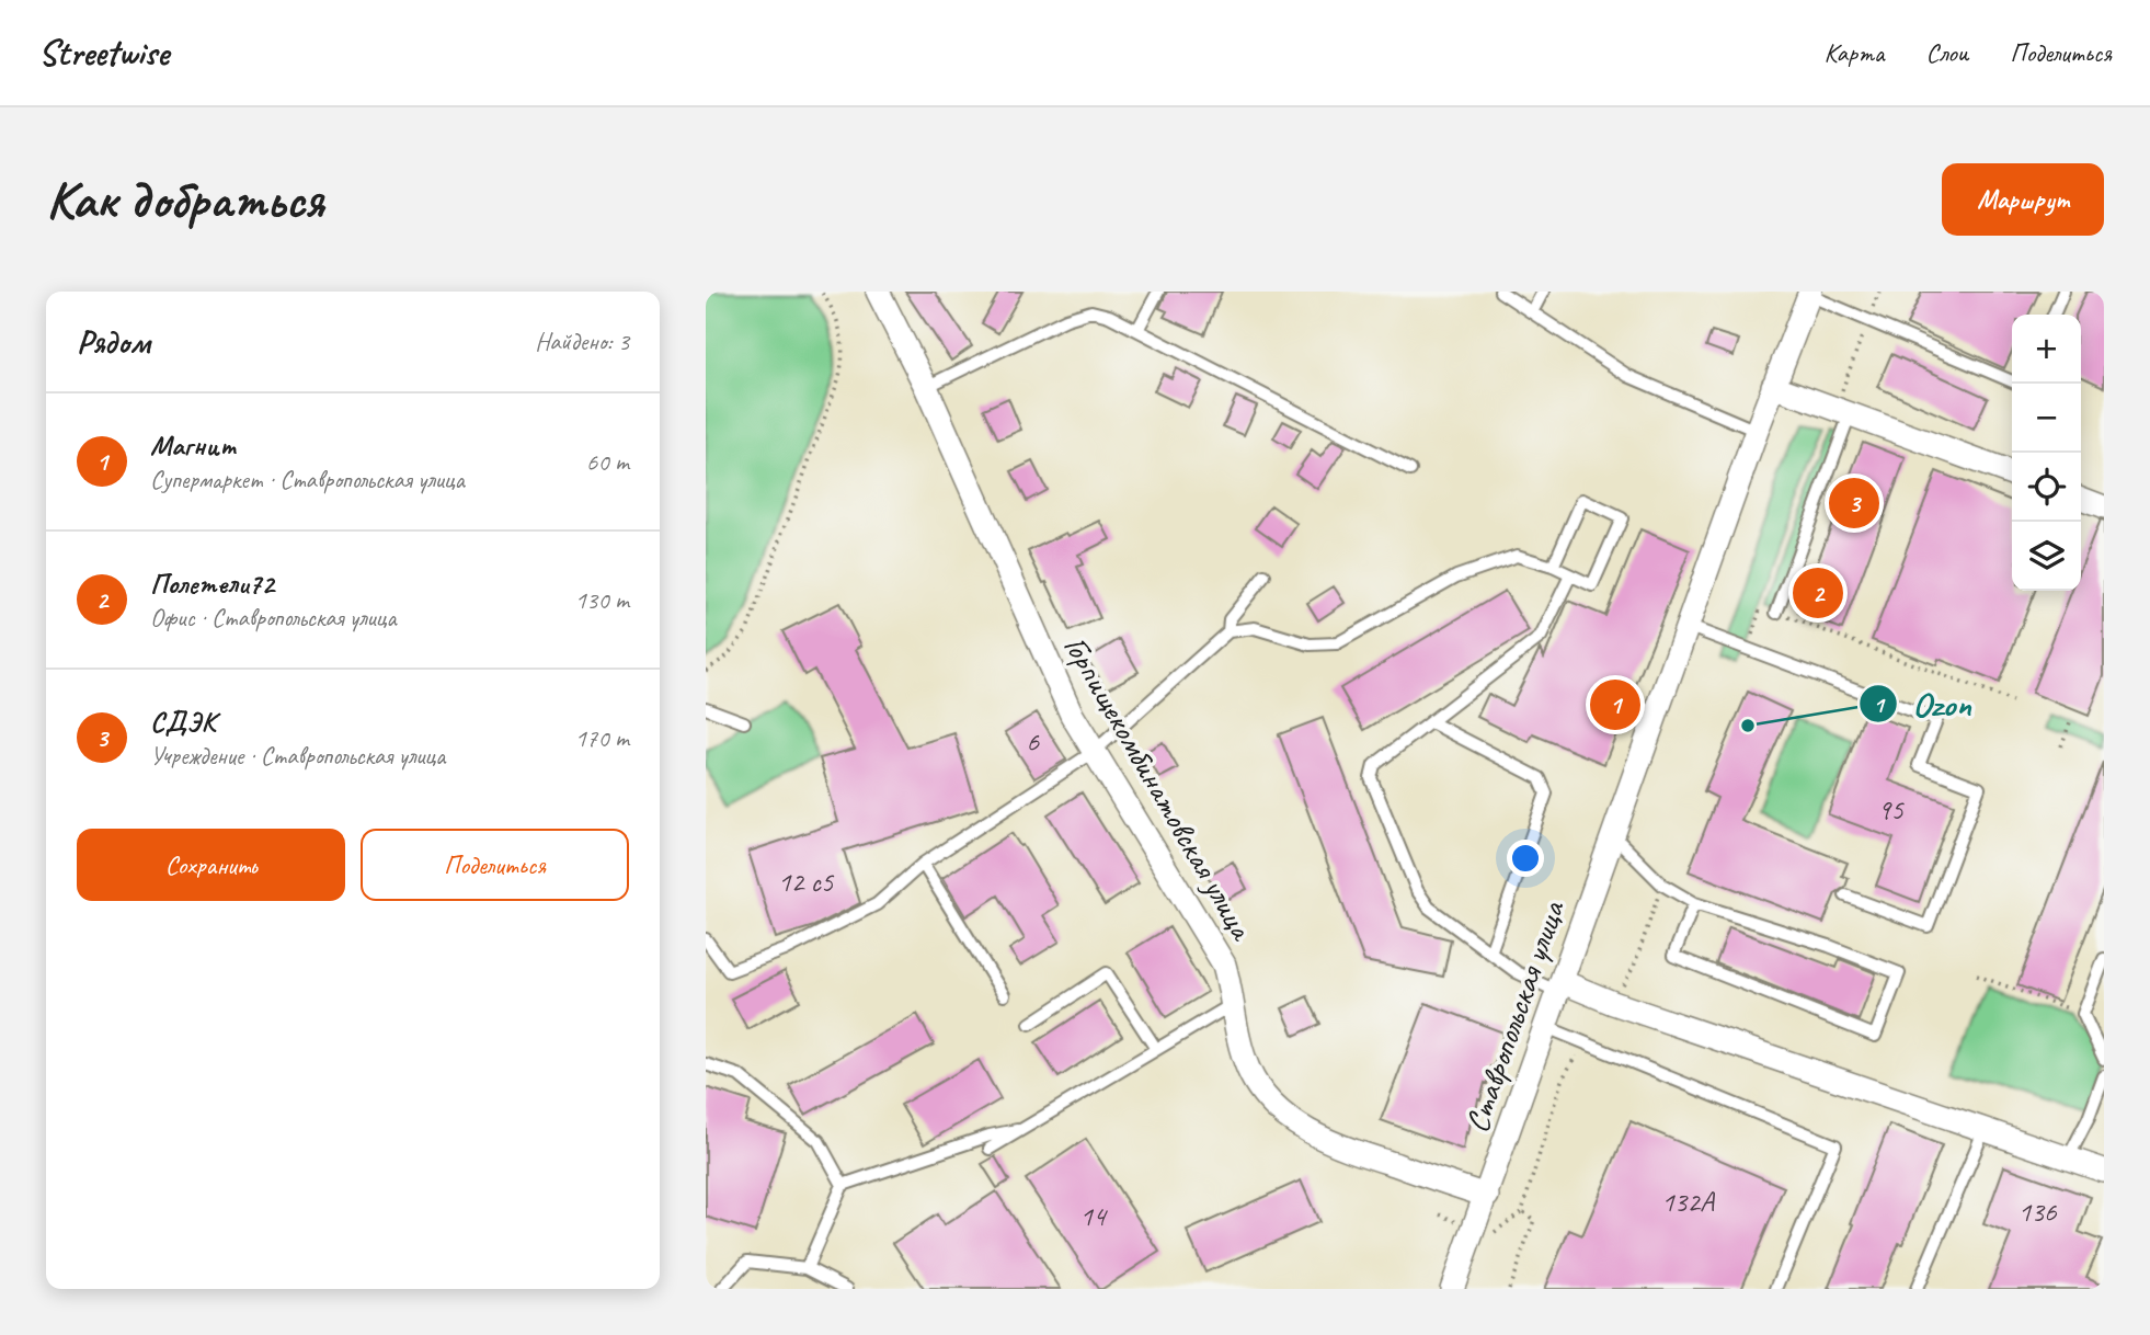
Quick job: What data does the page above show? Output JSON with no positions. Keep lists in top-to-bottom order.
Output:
{
  "streets": {
    "street": ["Горпищекомбинатовская улица", "Ставропольская улица"]
  },
  "crossings": [
    ["Горпищекомбинатовская улица", "Ставропольская улица"]
  ],
  "places": ["Ozon"],
  "house_numbers": [
    "6",
    "95",
    "12 с5",
    "132А",
    "136",
    "14"
  ],
  "page": {
    "header": "Streetwise",
    "nav": ["Карта", "Слои", "Поделиться"],
    "buttons": [
      "Маршрут",
      ["Сохранить", "Поделиться"]
    ],
    "title": "Как добраться",
    "heading": ["Рядом", "Найдено: 3"],
    "map_buttons": ["+", "−"],
    "list": [
      {
        "mark": "1",
        "name": "Магнит",
        "note": "Супермаркет · Ставропольская улица",
        "value": "60 m"
      },
      {
        "mark": "2",
        "name": "Полетели72",
        "note": "Офис · Ставропольская улица",
        "value": "130 m"
      },
      {
        "mark": "3",
        "name": "СДЭК",
        "note": "Учреждение · Ставропольская улица",
        "value": "170 m"
      }
    ],
    "pins": ["3", "2", "1"]
  }
}
